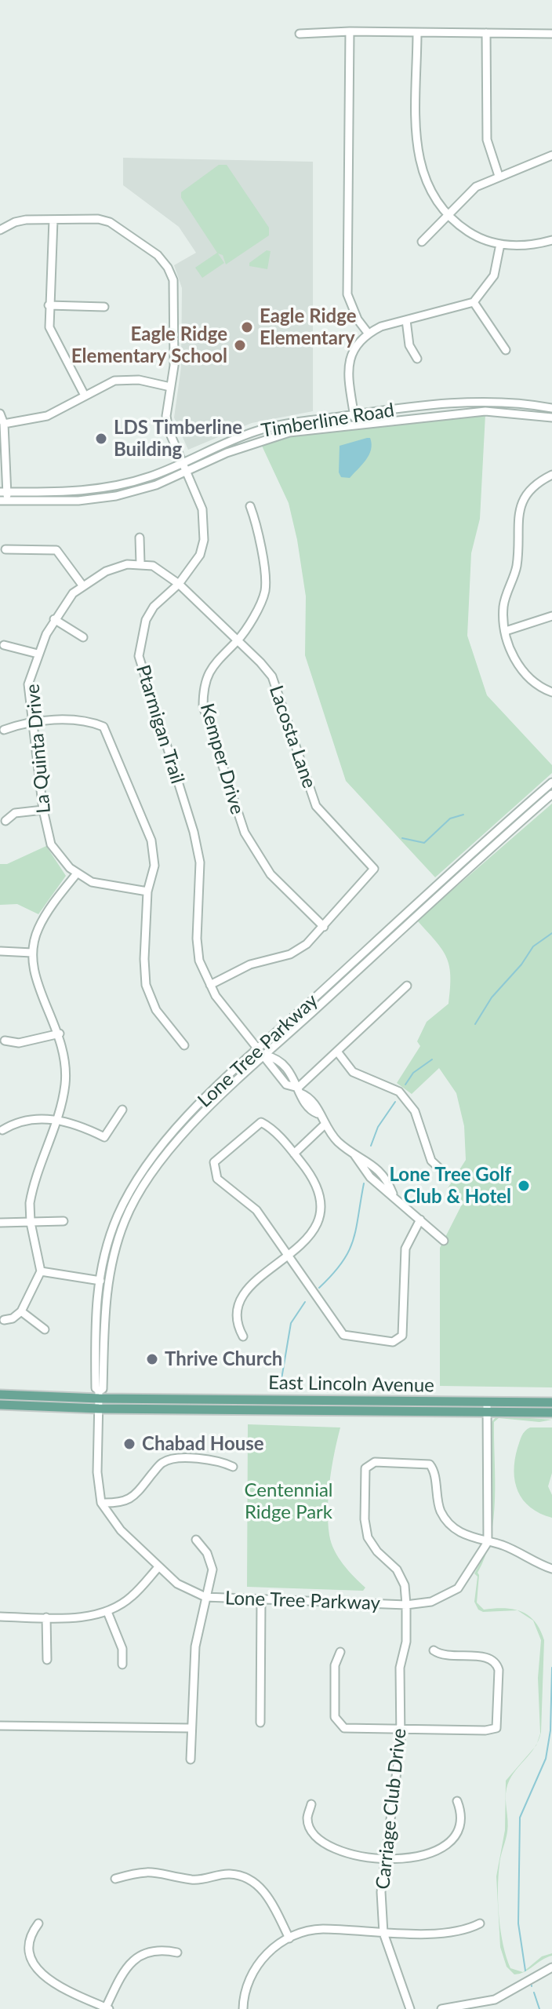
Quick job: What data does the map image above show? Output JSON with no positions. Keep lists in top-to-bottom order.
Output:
{
  "streets": {
    "main road": ["East Lincoln Avenue"],
    "street": [
      "Timberline Road",
      "Ptarmigan Trail",
      "Lacosta Lane",
      "La Quinta Drive",
      "Kemper Drive",
      "Lone Tree Parkway",
      "Carriage Club Drive"
    ]
  },
  "crossings": [
    ["Timberline Road", "Ptarmigan Trail"],
    ["Ptarmigan Trail", "Lacosta Lane"],
    ["Ptarmigan Trail", "Lone Tree Parkway"],
    ["Lacosta Lane", "Kemper Drive"],
    ["Lone Tree Parkway", "East Lincoln Avenue"],
    ["Lone Tree Parkway", "Carriage Club Drive"]
  ],
  "parks": ["Centennial Ridge Park"],
  "places": [
    "Eagle Ridge Elementary",
    "Eagle Ridge Elementary School",
    "LDS Timberline Building",
    "Lone Tree Golf Club & Hotel",
    "Thrive Church",
    "Chabad House"
  ]
}
